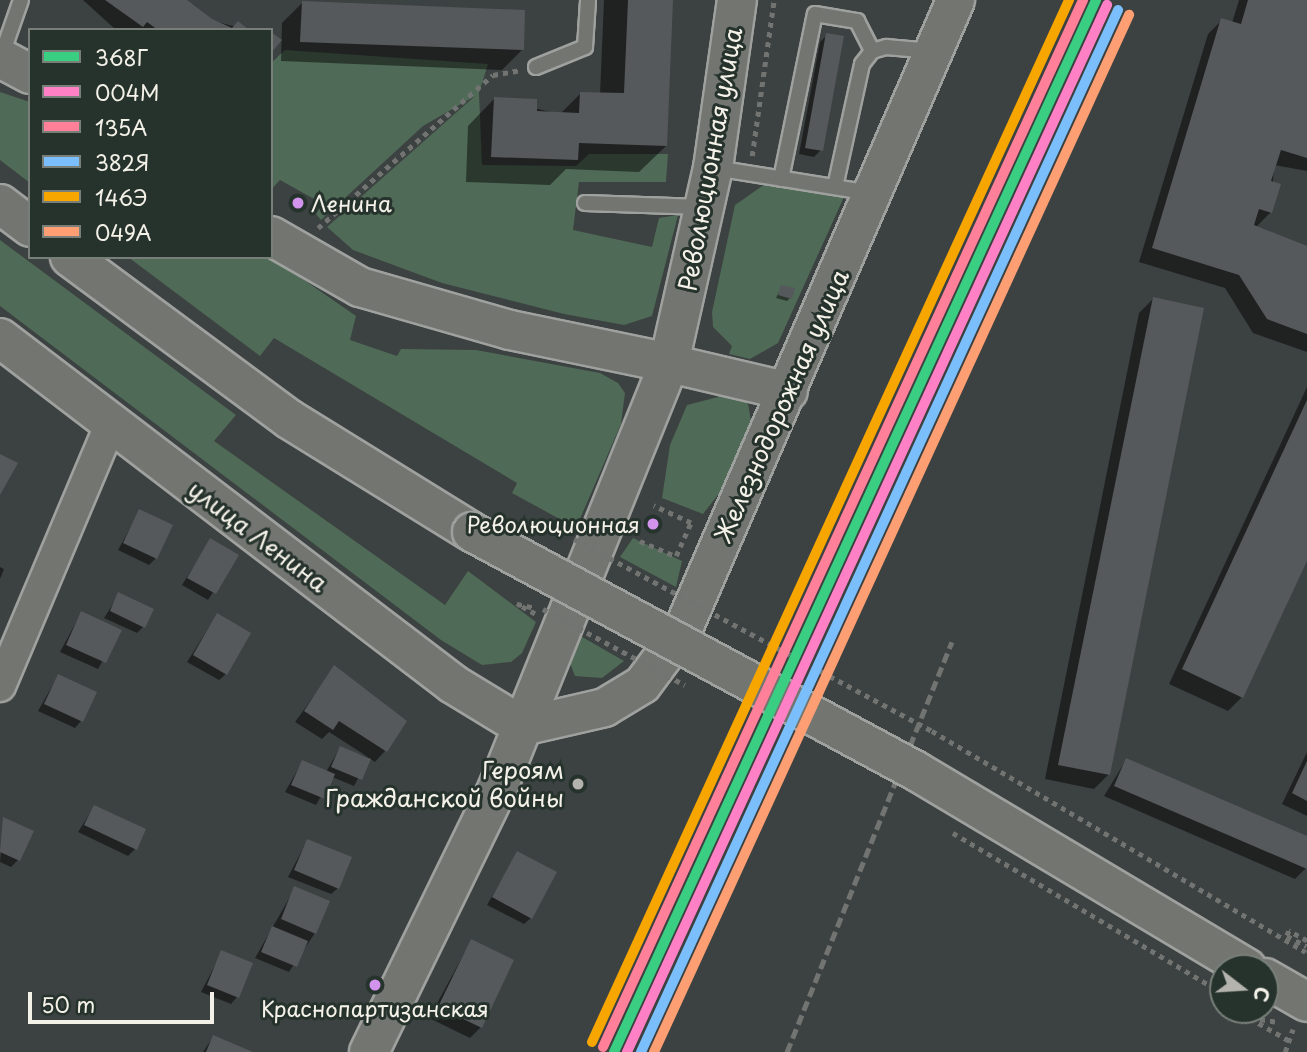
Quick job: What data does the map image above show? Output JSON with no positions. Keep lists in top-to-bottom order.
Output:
{
  "streets": {
    "main road": ["Революционная улица", "улица Ленина"],
    "street": ["Железнодорожная улица"]
  },
  "crossings": [
    ["Революционная улица", "Железнодорожная улица"],
    ["Революционная улица", "улица Ленина"],
    ["Железнодорожная улица", "улица Ленина"]
  ],
  "places": [
    "Ленина",
    "Революционная",
    "Героям Гражданской войны",
    "Краснопартизанская"
  ],
  "lines": [
    "transit line 368Г",
    "transit line 135А",
    "transit line 146Э",
    "transit line 004М",
    "transit line 382Я",
    "transit line 049А"
  ],
  "legend": [
    "368Г",
    "004М",
    "135А",
    "382Я",
    "146Э",
    "049А"
  ],
  "scale_bar": "50 m",
  "north": "right"
}
